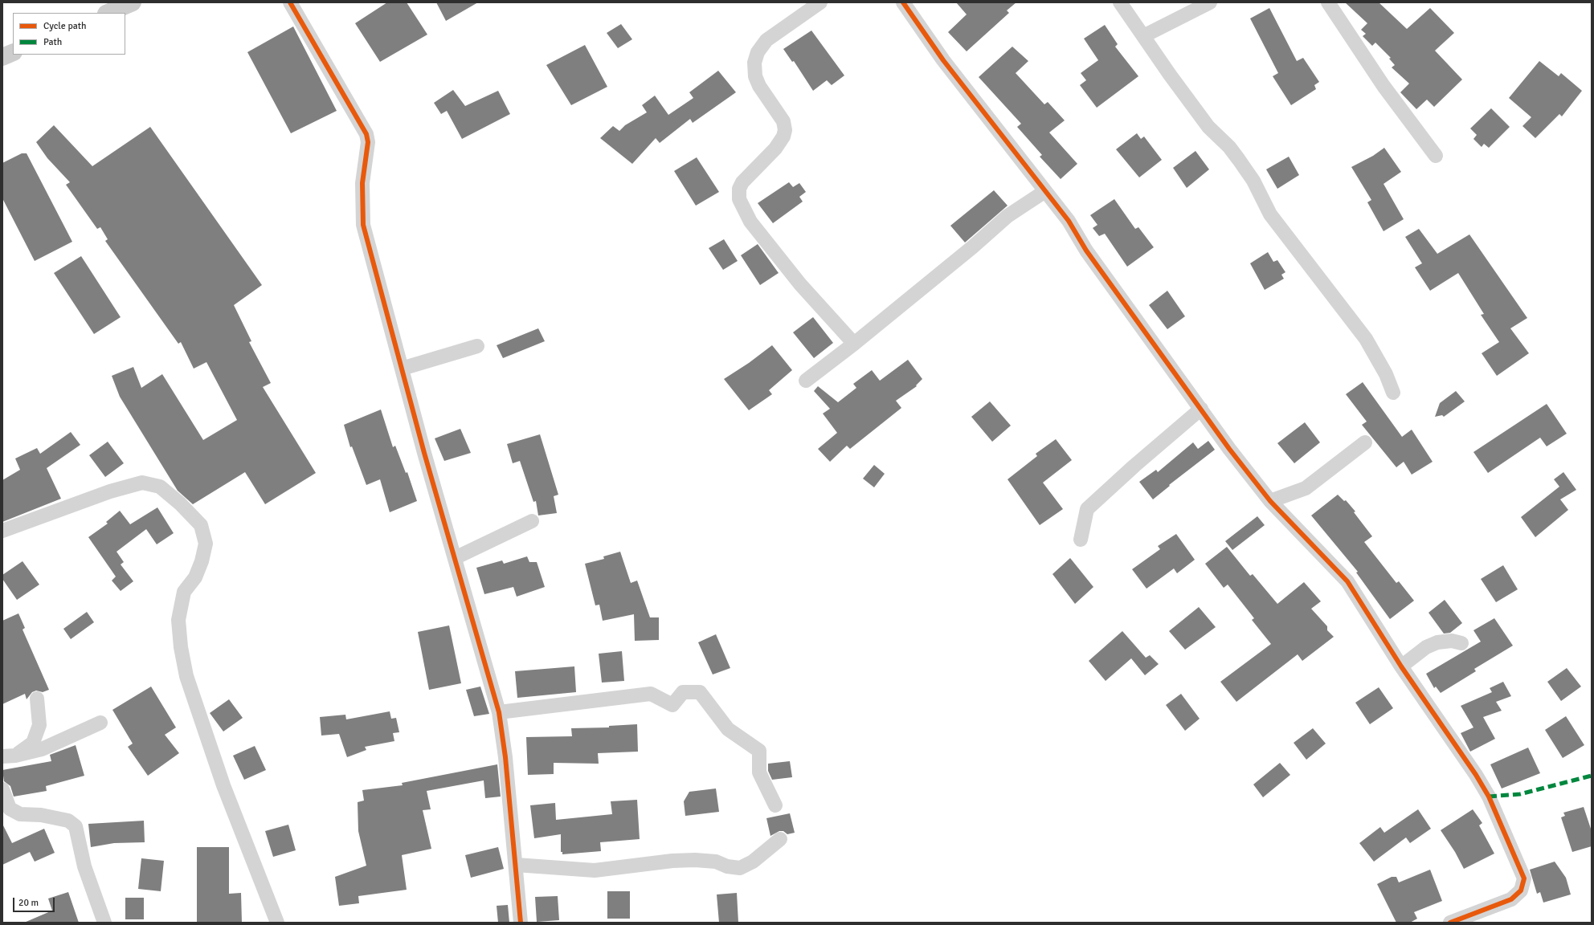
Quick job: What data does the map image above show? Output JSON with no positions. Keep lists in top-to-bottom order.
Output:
{
  "legend": ["Cycle path", "Path"],
  "scale_bar": "20 m"
}
